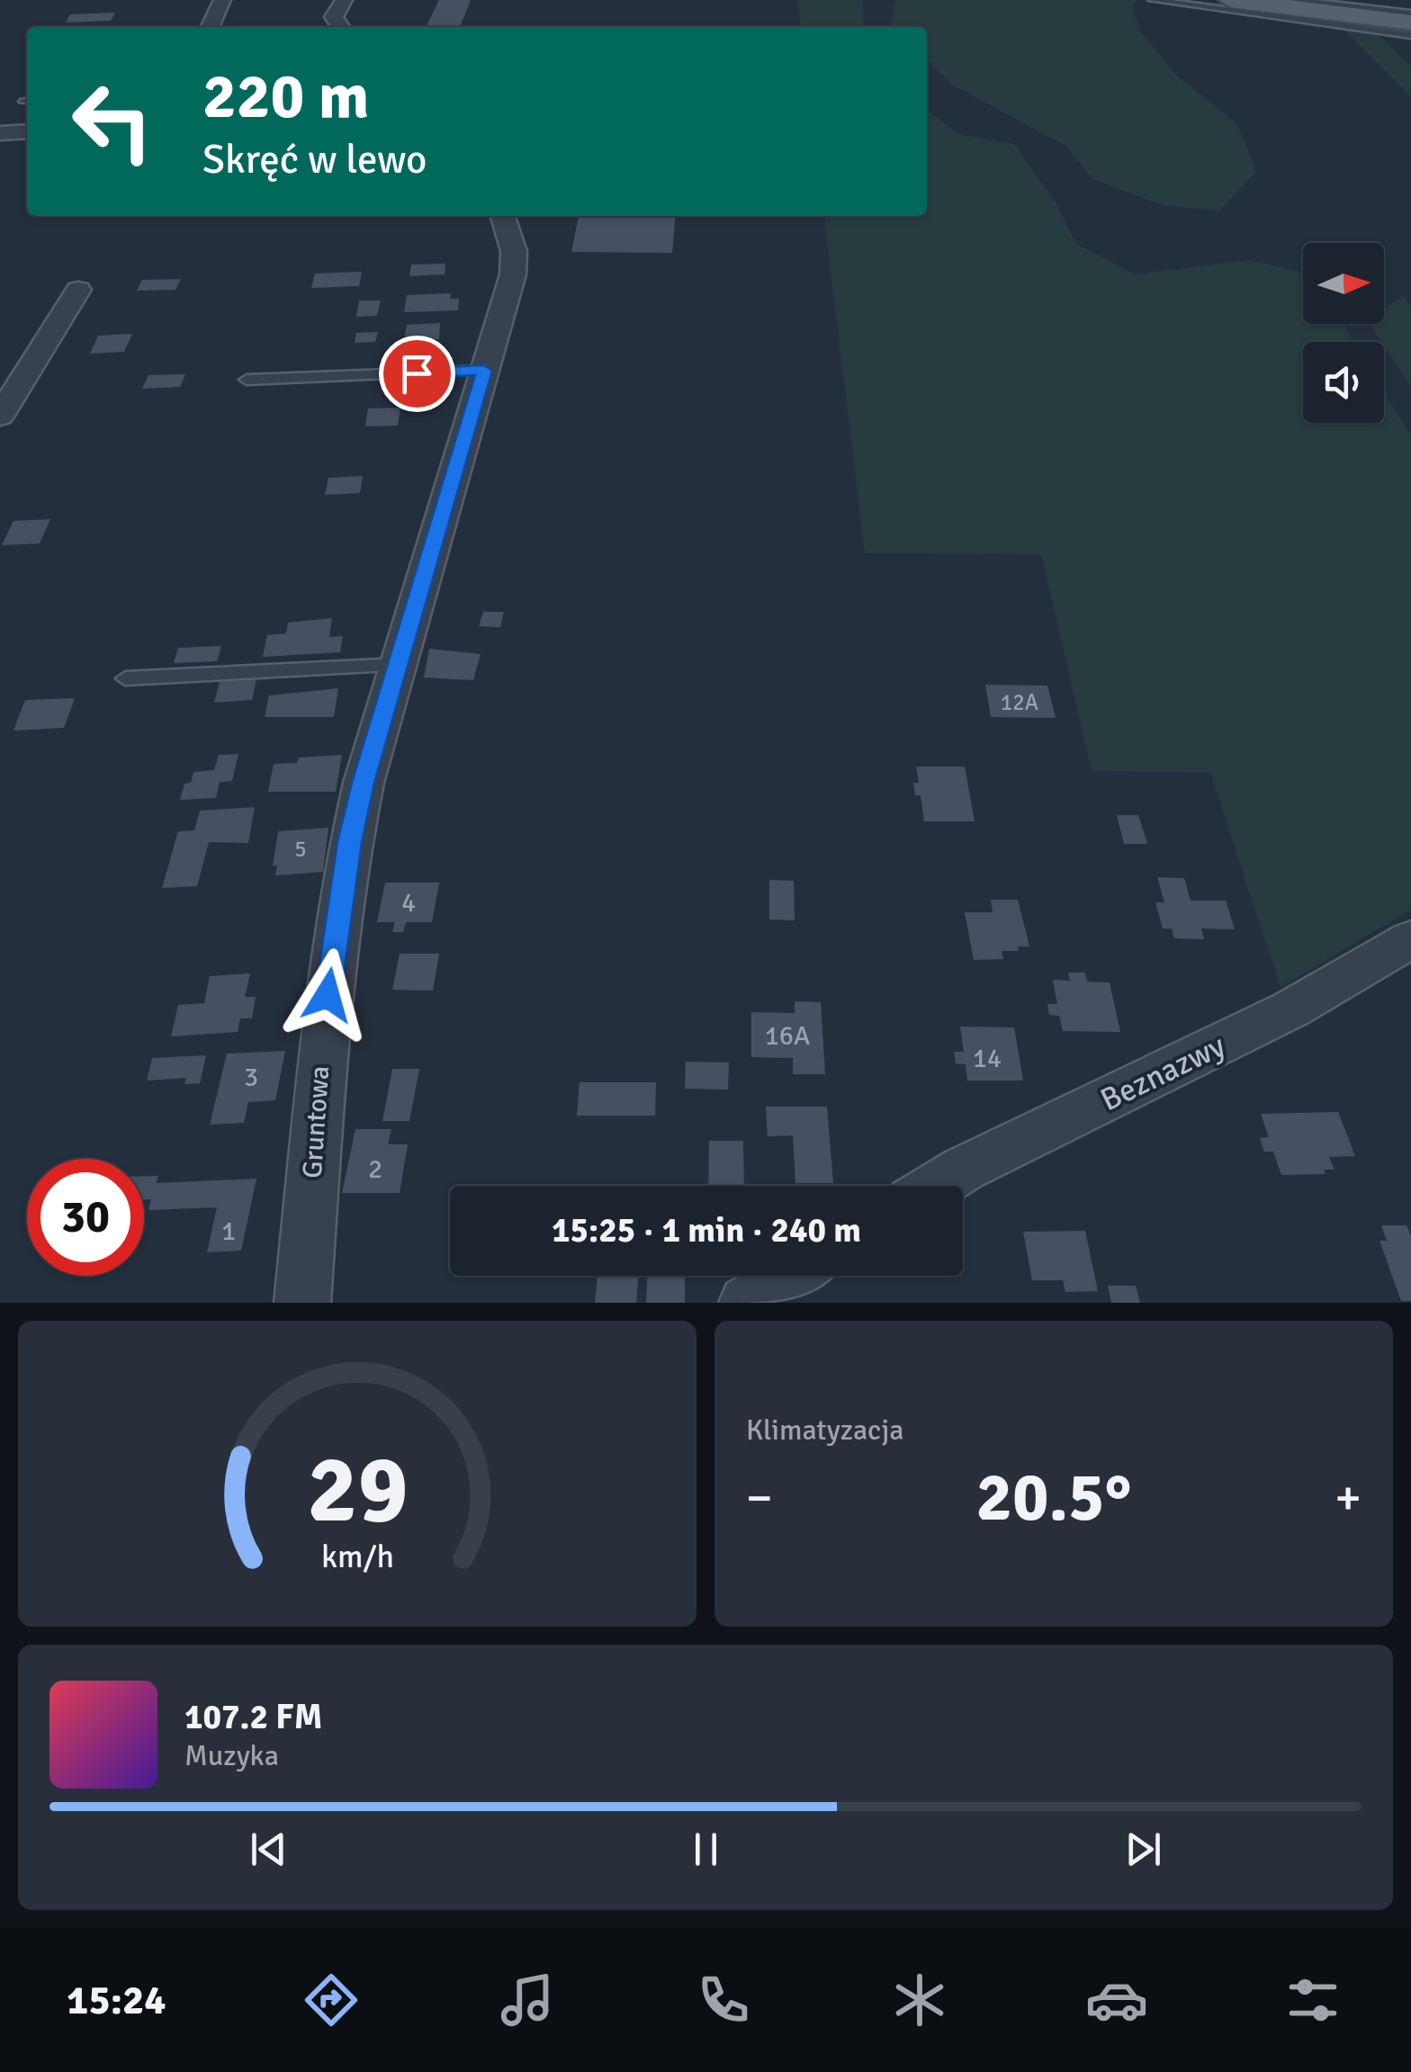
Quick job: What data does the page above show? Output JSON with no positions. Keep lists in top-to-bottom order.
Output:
{
  "streets": {
    "street": ["Beznazwy", "Gruntowa"]
  },
  "house_numbers": [
    "12A",
    "5",
    "4",
    "16A",
    "14",
    "3",
    "2",
    "1"
  ],
  "north": "right",
  "page": {
    "turn": ["220 m", "Skręć w lewo"],
    "limit": "30",
    "trip": "15:25 · 1 min · 240 m",
    "tile": "Klimatyzacja",
    "heat": ["−", "20.5°", "+"],
    "song": ["107.2 FM", "Muzyka"],
    "tabs": "15:24",
    "gauge": ["29", "km/h"]
  }
}
